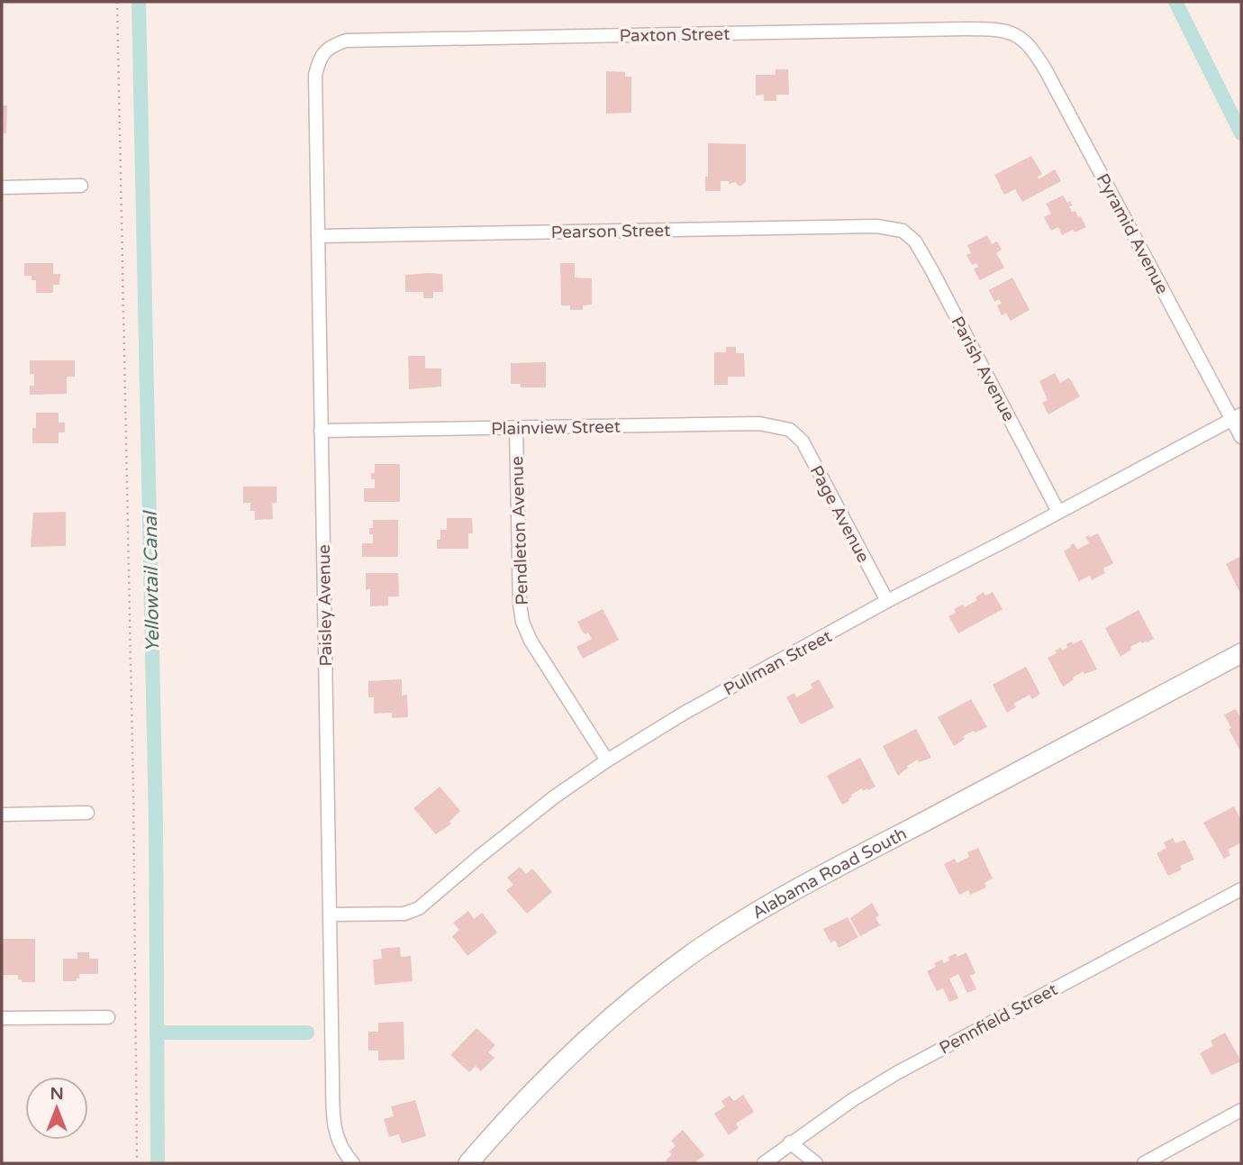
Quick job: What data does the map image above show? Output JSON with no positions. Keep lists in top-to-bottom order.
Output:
{
  "streets": {
    "street": [
      "Paxton Street",
      "Pearson Street",
      "Pyramid Avenue",
      "Parish Avenue",
      "Plainview Street",
      "Page Avenue",
      "Pendleton Avenue",
      "Paisley Avenue",
      "Pullman Street",
      "Alabama Road South",
      "Pennfield Street"
    ]
  },
  "crossings": [
    ["Paxton Street", "Pyramid Avenue"],
    ["Paxton Street", "Paisley Avenue"],
    ["Pearson Street", "Parish Avenue"],
    ["Pearson Street", "Paisley Avenue"],
    ["Pyramid Avenue", "Pullman Street"],
    ["Parish Avenue", "Pullman Street"],
    ["Plainview Street", "Page Avenue"],
    ["Plainview Street", "Pendleton Avenue"],
    ["Plainview Street", "Paisley Avenue"],
    ["Page Avenue", "Pullman Street"],
    ["Pendleton Avenue", "Pullman Street"],
    ["Paisley Avenue", "Pullman Street"]
  ],
  "water": ["Yellowtail Canal"],
  "north": "top"
}
